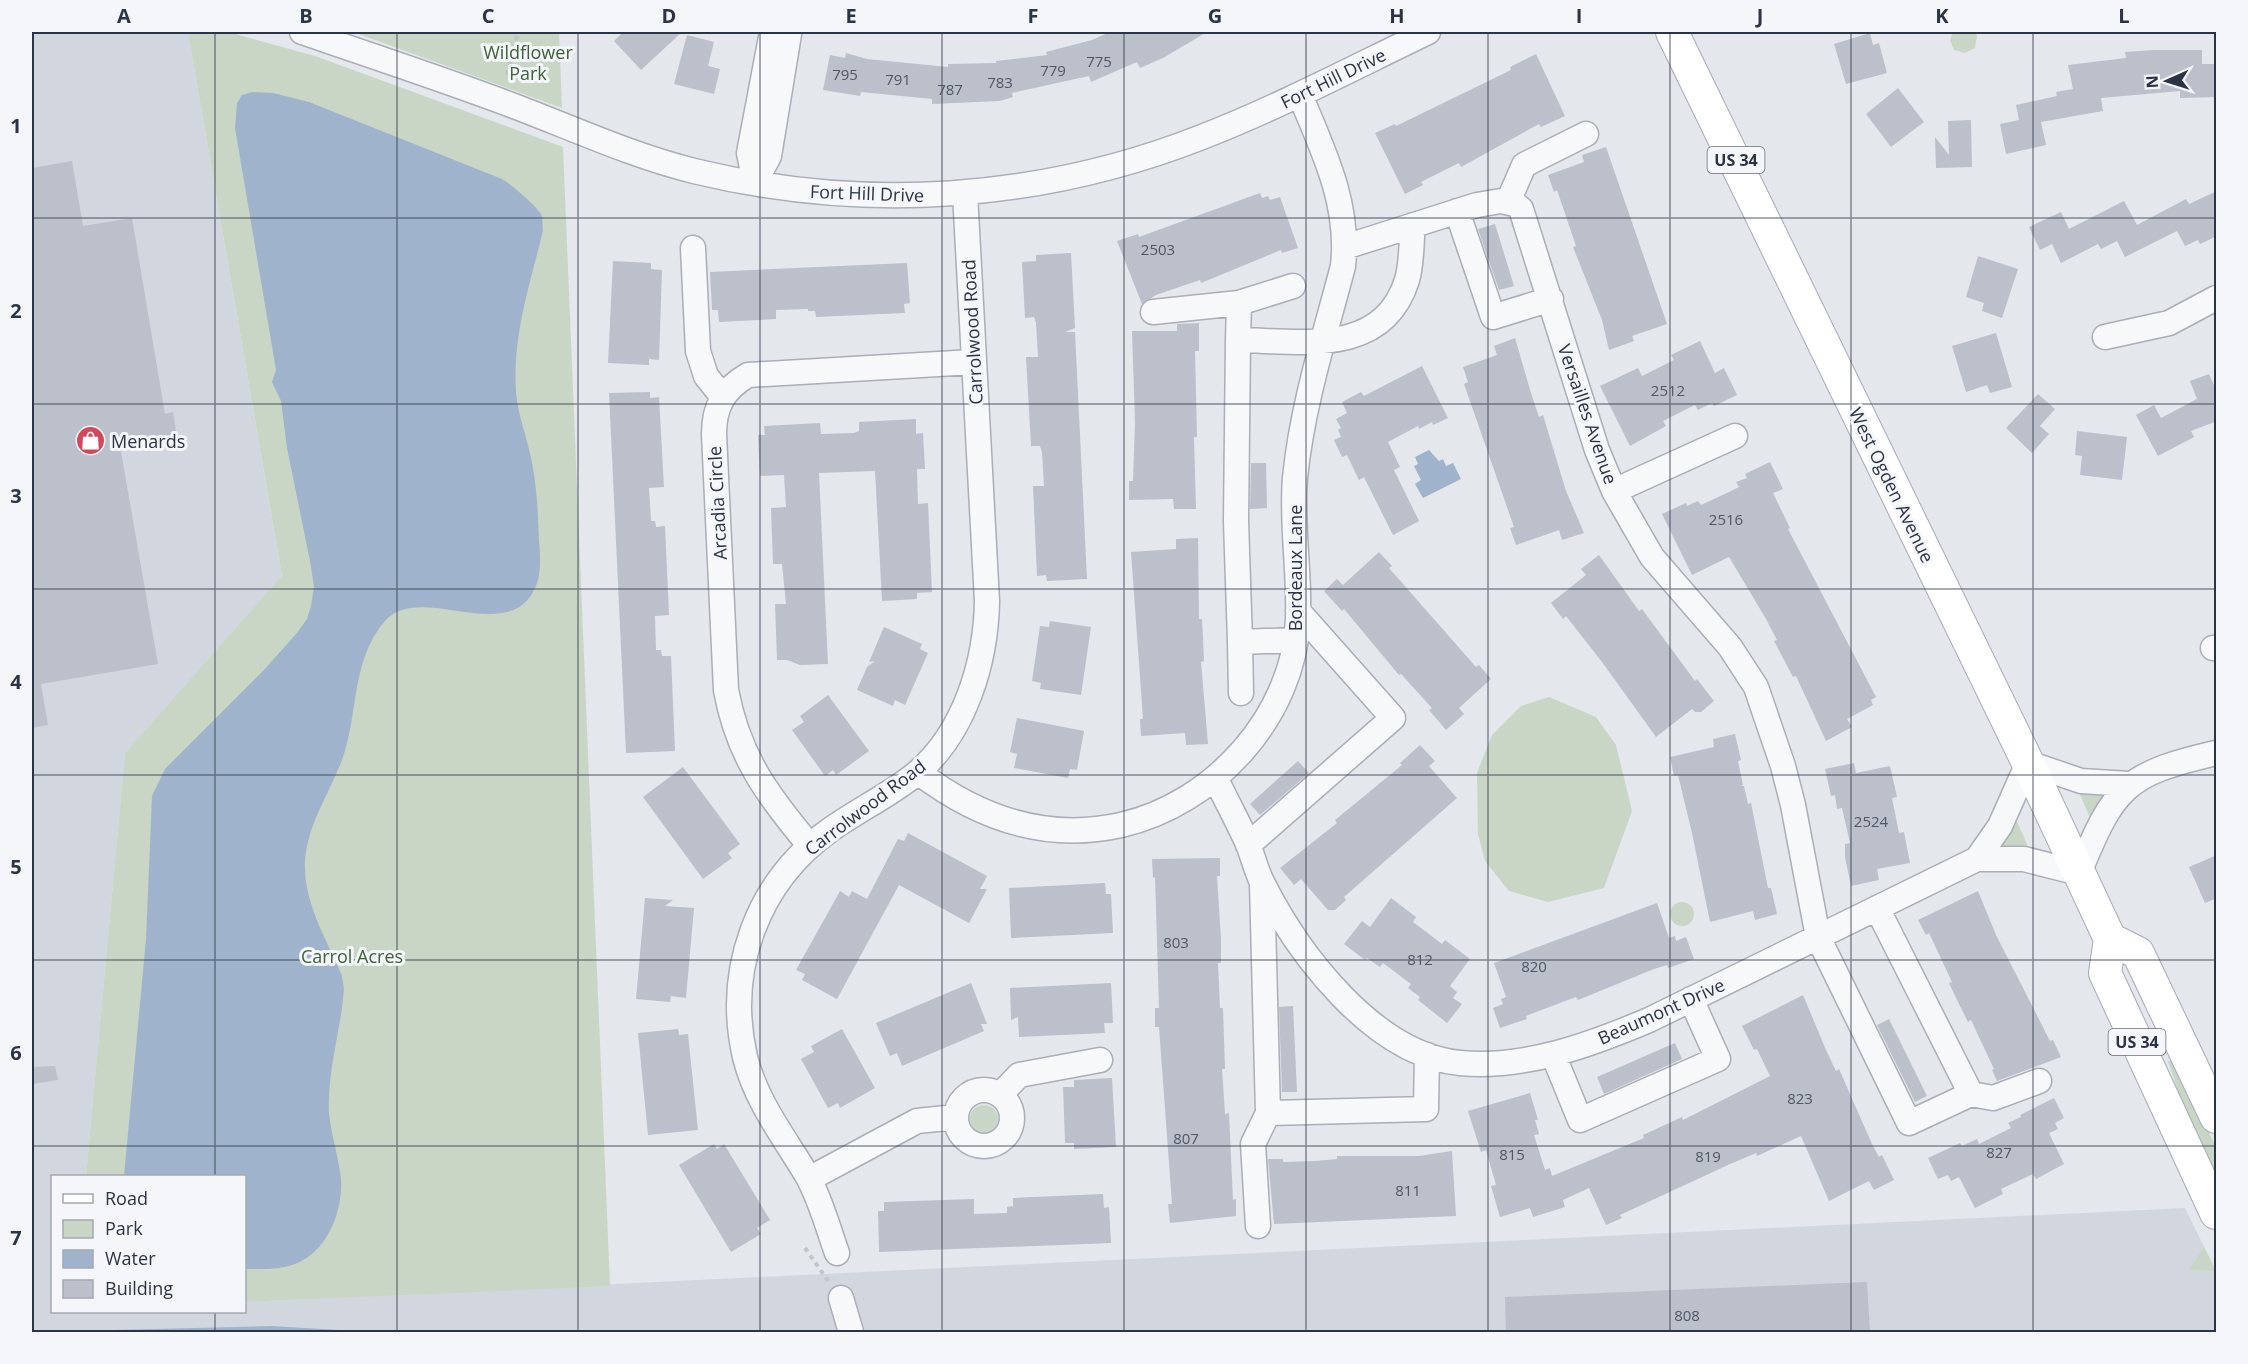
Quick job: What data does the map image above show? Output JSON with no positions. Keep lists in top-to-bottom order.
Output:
{
  "streets": {
    "main road": ["US 34", "West Ogden Avenue"],
    "street": [
      "Fort Hill Drive",
      "Carrolwood Road",
      "Versailles Avenue",
      "Arcadia Circle",
      "Bordeaux Lane",
      "Beaumont Drive"
    ]
  },
  "crossings": [
    ["Fort Hill Drive", "Carrolwood Road"],
    ["Fort Hill Drive", "Bordeaux Lane"],
    ["US 34", "West Ogden Avenue"],
    ["Carrolwood Road", "Arcadia Circle"],
    ["Carrolwood Road", "Bordeaux Lane"],
    ["Versailles Avenue", "Beaumont Drive"],
    ["West Ogden Avenue", "Beaumont Drive"],
    ["Bordeaux Lane", "Beaumont Drive"]
  ],
  "parks": ["Wildflower Park", "Carrol Acres"],
  "places": {
    "shop": ["Menards"]
  },
  "house_numbers": [
    "775",
    "779",
    "795",
    "791",
    "783",
    "787",
    "2503",
    "2512",
    "2516",
    "2524",
    "803",
    "812",
    "820",
    "823",
    "807",
    "827",
    "815",
    "819",
    "811",
    "808"
  ],
  "legend": [
    "Road",
    "Park",
    "Water",
    "Building"
  ],
  "north": "left",
  "grid": {
    "columns": [
      "A",
      "B",
      "C",
      "D",
      "E",
      "F",
      "G",
      "H",
      "I",
      "J",
      "K",
      "L"
    ],
    "rows": [
      "1",
      "2",
      "3",
      "4",
      "5",
      "6",
      "7"
    ]
  }
}
